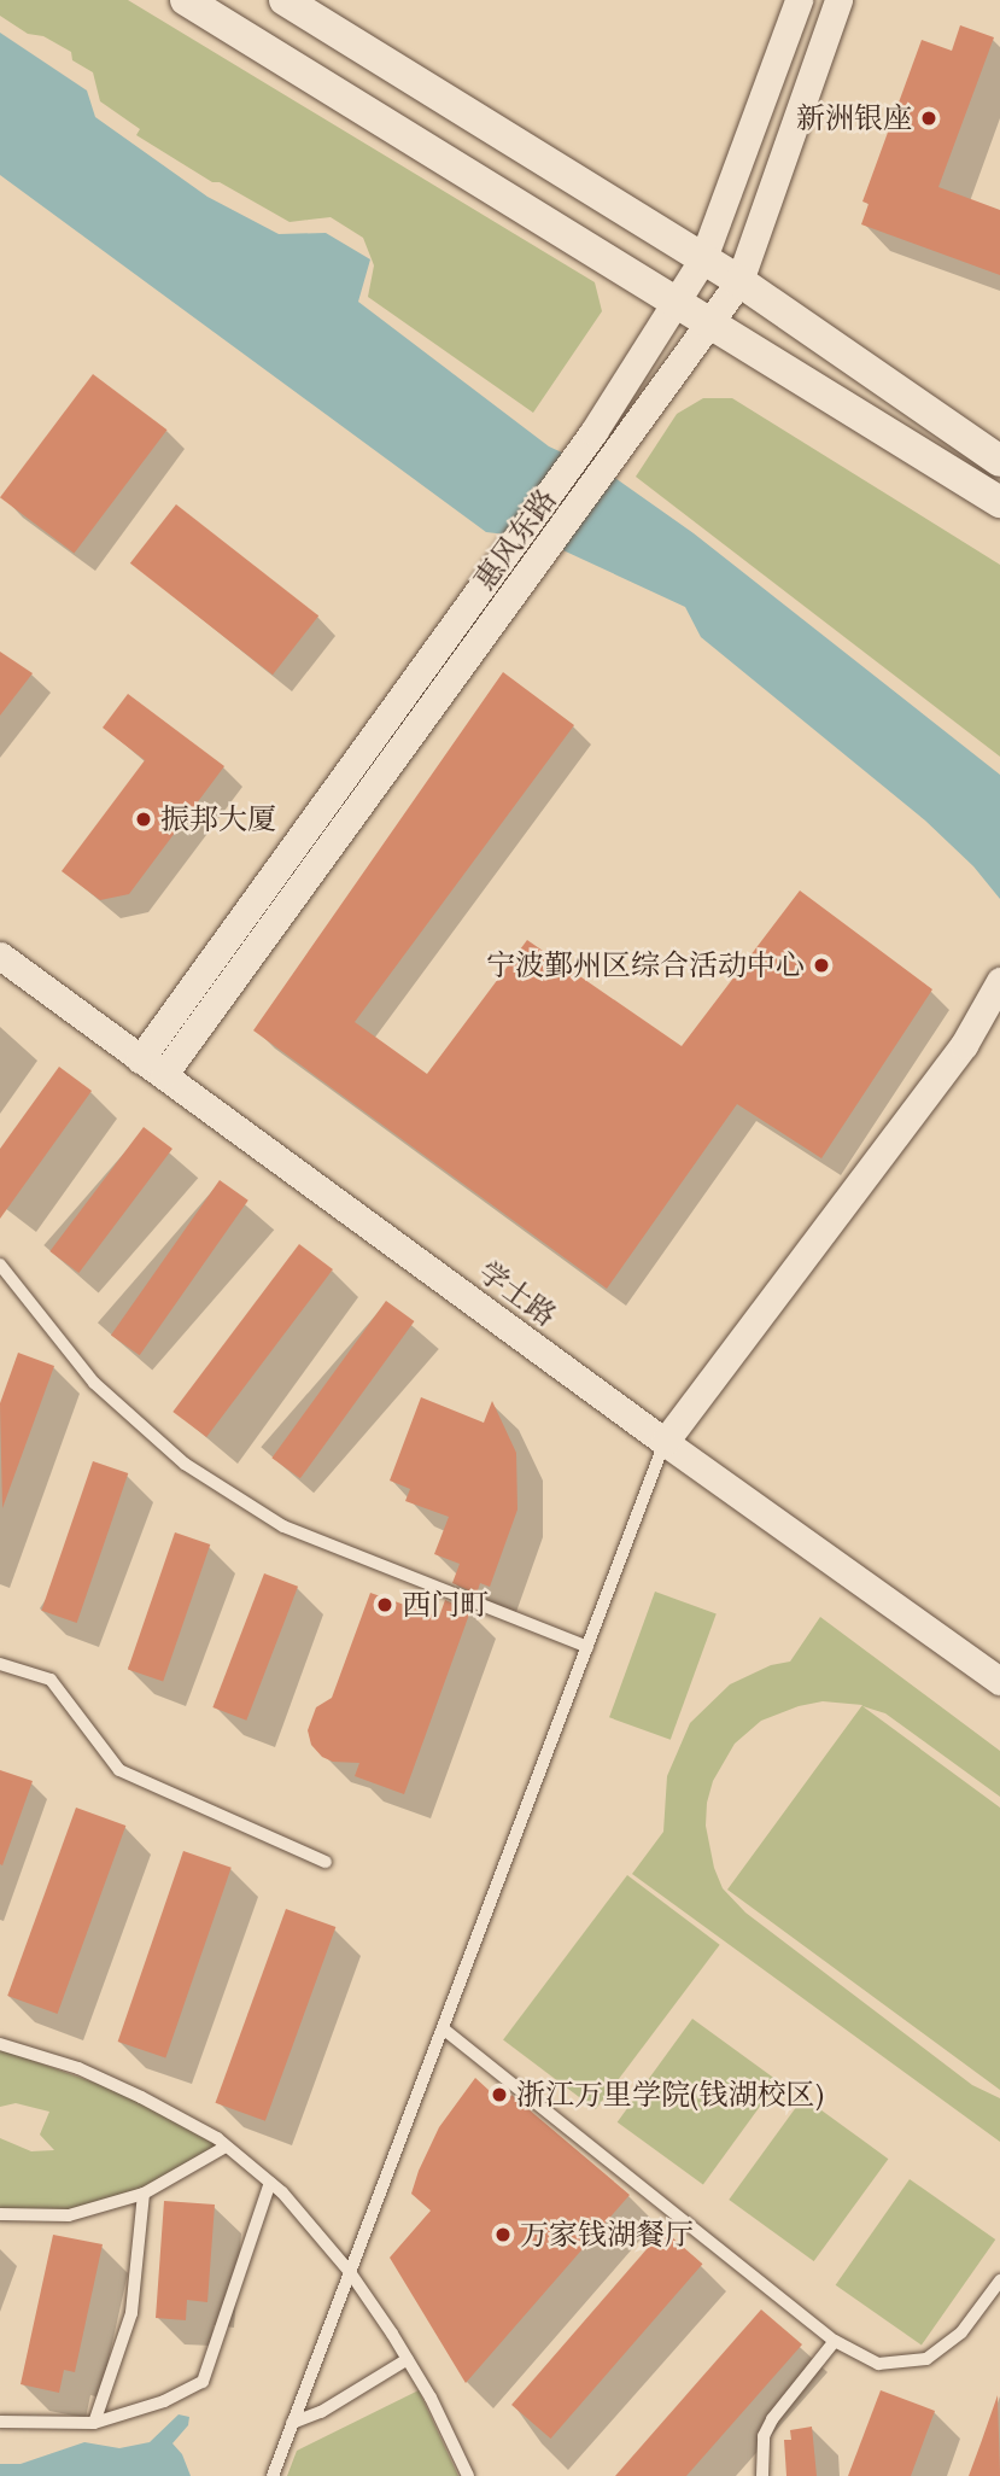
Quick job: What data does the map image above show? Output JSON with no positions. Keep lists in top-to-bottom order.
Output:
{
  "streets": {
    "street": ["惠风东路", "学士路"]
  },
  "crossings": [
    ["惠风东路", "学士路"]
  ],
  "places": [
    "新洲银座",
    "振邦大厦",
    "宁波鄞州区综合活动中心",
    "西门町",
    "浙江万里学院(钱湖校区)",
    "万家钱湖餐厅"
  ]
}
